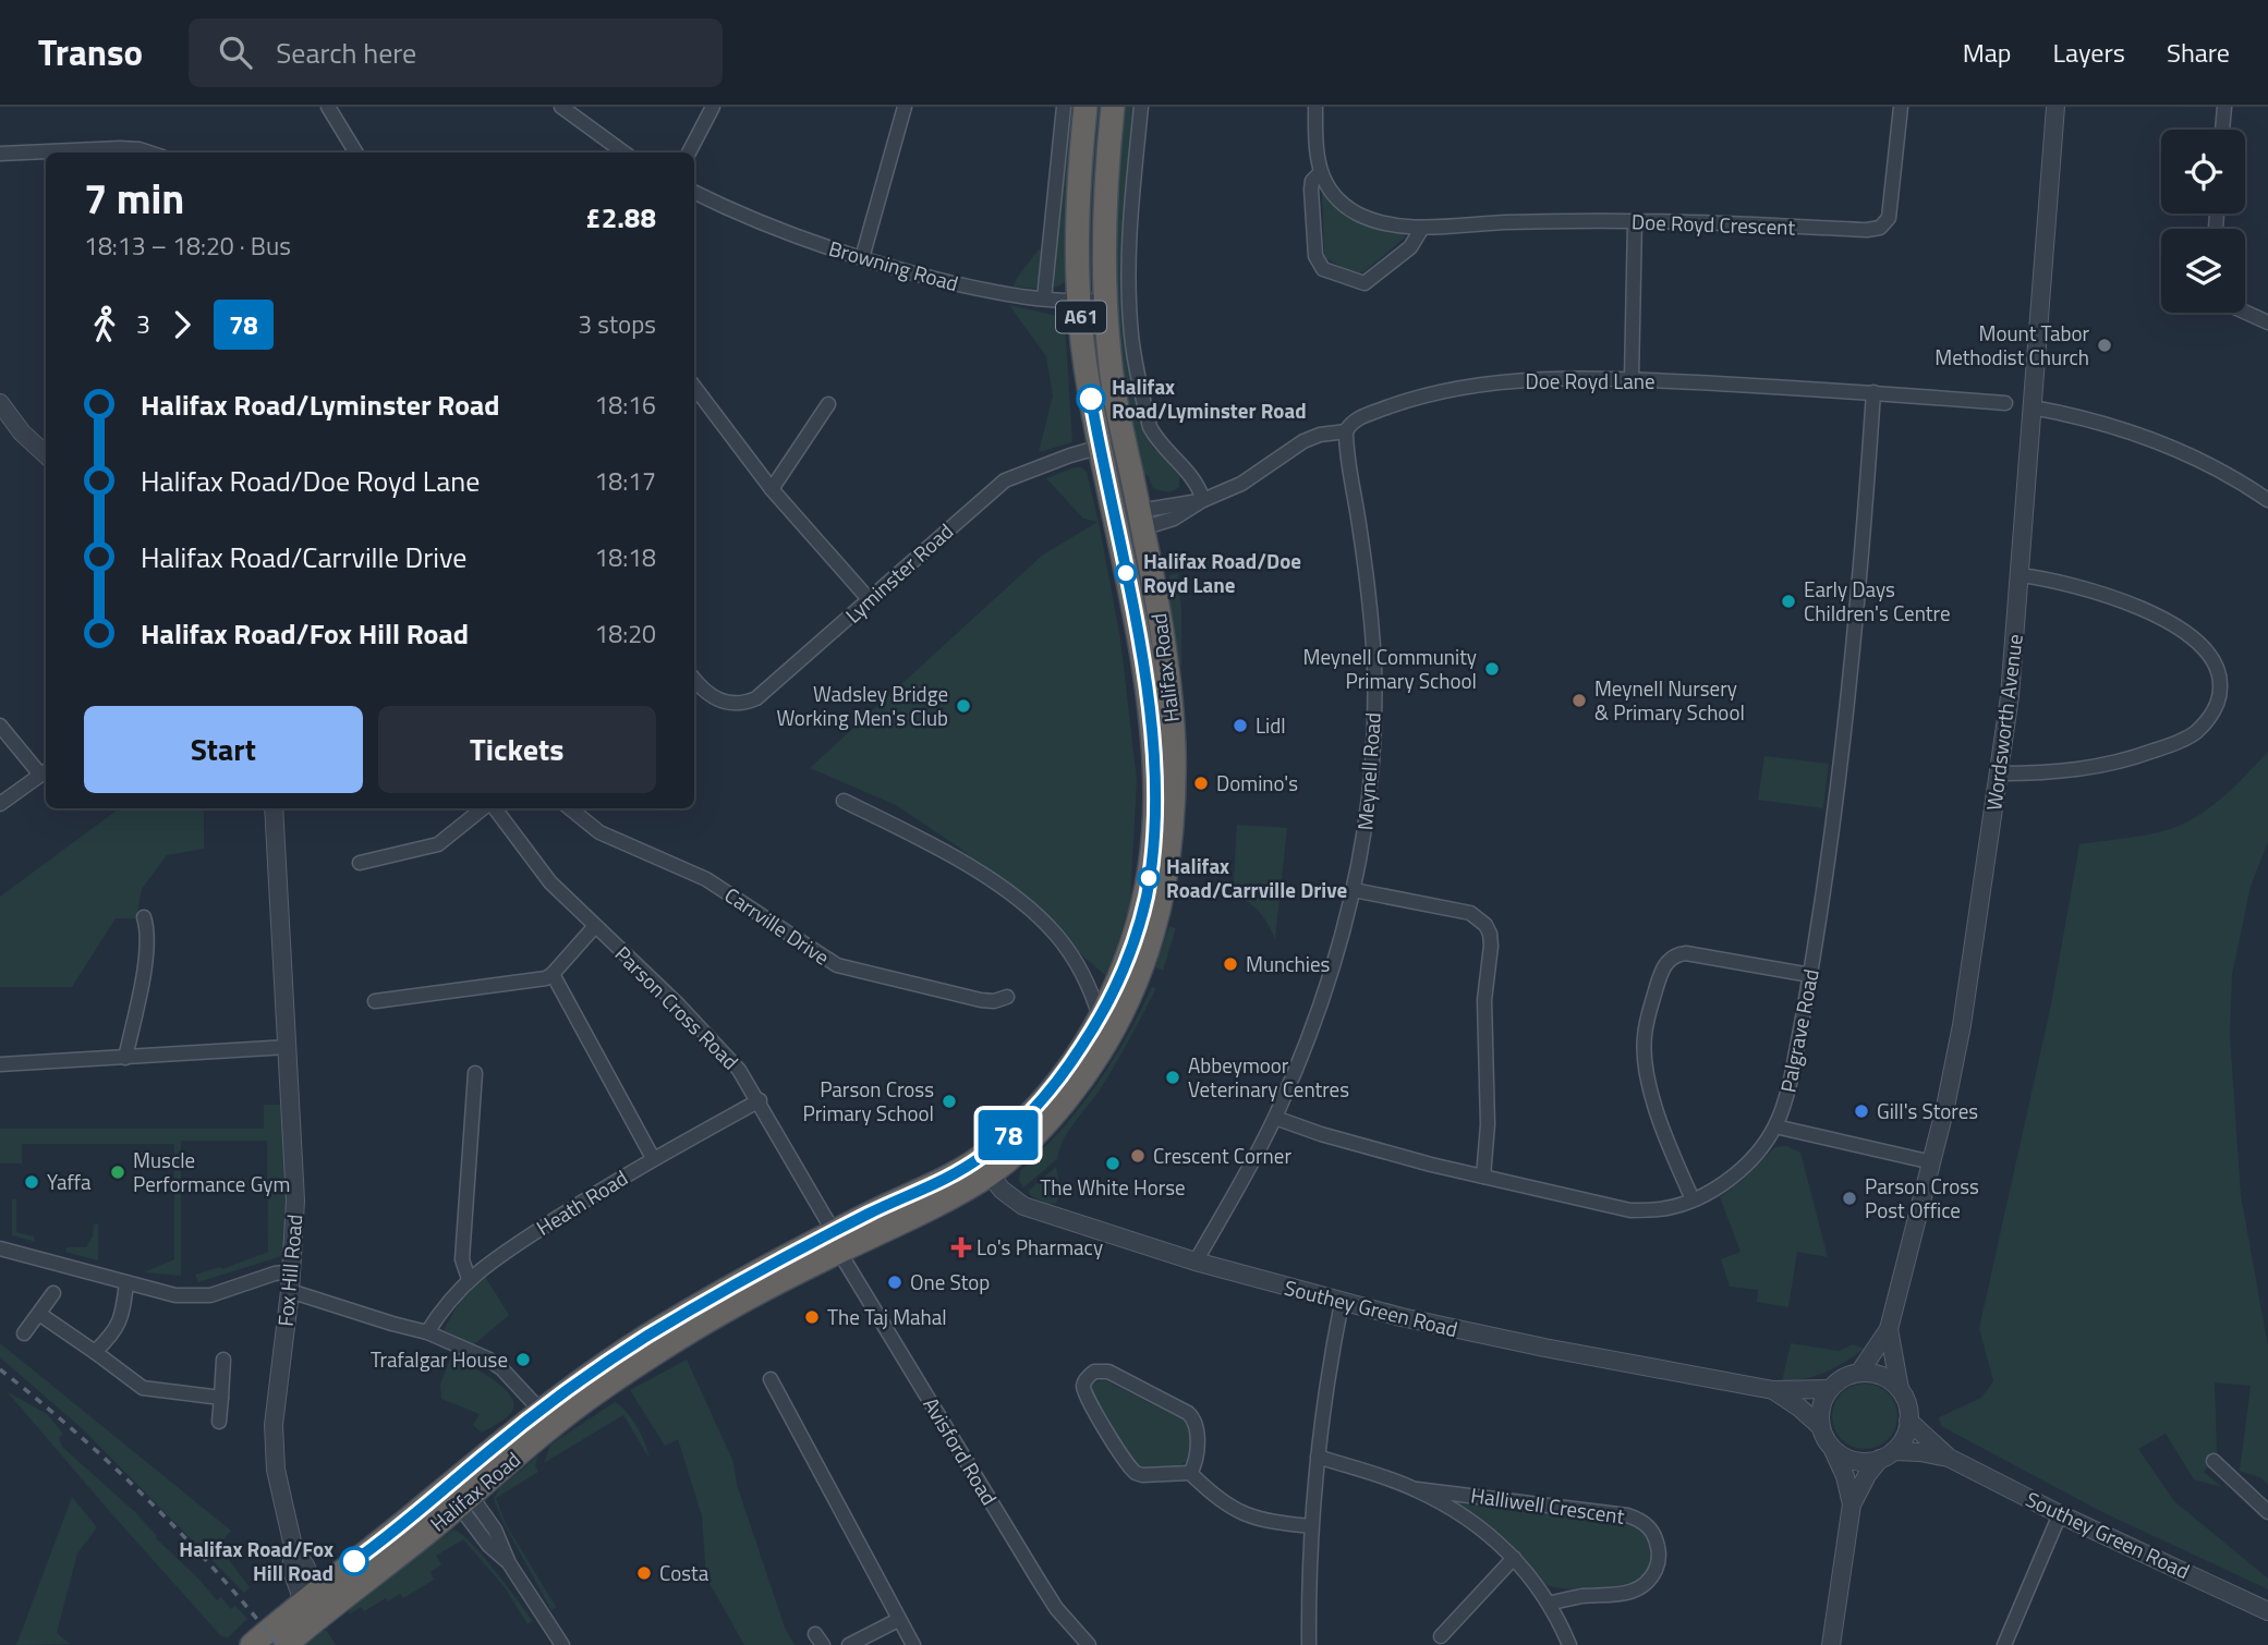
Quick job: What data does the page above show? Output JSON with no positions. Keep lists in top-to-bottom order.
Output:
{
  "streets": {
    "highway": ["A61", "Halifax Road"],
    "street": [
      "Doe Royd Crescent",
      "Browning Road",
      "Doe Royd Lane",
      "Lyminster Road",
      "Wordsworth Avenue",
      "Meynell Road",
      "Carrville Drive",
      "Parson Cross Road",
      "Palgrave Road",
      "Heath Road",
      "Fox Hill Road",
      "Southey Green Road",
      "Avisford Road",
      "Halliwell Crescent"
    ]
  },
  "crossings": [
    ["Browning Road", "Halifax Road"],
    ["A61", "Halifax Road"],
    ["A61", "Fox Hill Road"],
    ["Doe Royd Lane", "Halifax Road"],
    ["Doe Royd Lane", "Meynell Road"],
    ["Doe Royd Lane", "Palgrave Road"],
    ["Lyminster Road", "Halifax Road"],
    ["Halifax Road", "Parson Cross Road"],
    ["Halifax Road", "Fox Hill Road"],
    ["Halifax Road", "Southey Green Road"],
    ["Halifax Road", "Avisford Road"],
    ["Wordsworth Avenue", "Southey Green Road"],
    ["Meynell Road", "Palgrave Road"],
    ["Meynell Road", "Southey Green Road"],
    ["Parson Cross Road", "Heath Road"],
    ["Parson Cross Road", "Avisford Road"]
  ],
  "places": {
    "other": [
      "Mount Tabor Methodist Church",
      "Halifax Road/Lyminster Road",
      "Halifax Road/Doe Royd Lane",
      "Early Days Children's Centre",
      "Meynell Community Primary School",
      "Meynell Nursery & Primary School",
      "Wadsley Bridge Working Men's Club",
      "Lidl",
      "Domino's",
      "Halifax Road/Carrville Drive",
      "Munchies",
      "Abbeymoor Veterinary Centres",
      "Parson Cross Primary School",
      "Gill's Stores",
      "Crescent Corner",
      "The White Horse",
      "Muscle Performance Gym",
      "Yaffa",
      "Parson Cross Post Office",
      "One Stop",
      "The Taj Mahal",
      "Trafalgar House",
      "Halifax Road/Fox Hill Road",
      "Costa"
    ],
    "health": ["Lo's Pharmacy"]
  },
  "lines": ["bus line 78"],
  "page": {
    "header": "Transo",
    "search": "Search here",
    "nav": ["Map", "Layers", "Share"],
    "on_map": "78",
    "heading": ["7 min", "18:13 – 18:20 · Bus", "£2.88"],
    "legs": ["3", "78", "3 stops"],
    "list": [
      {
        "name": "Halifax Road/Lyminster Road",
        "value": "18:16"
      },
      {
        "name": "Halifax Road/Doe Royd Lane",
        "value": "18:17"
      },
      {
        "name": "Halifax Road/Carrville Drive",
        "value": "18:18"
      },
      {
        "name": "Halifax Road/Fox Hill Road",
        "value": "18:20"
      }
    ],
    "buttons": ["Start", "Tickets"]
  }
}
